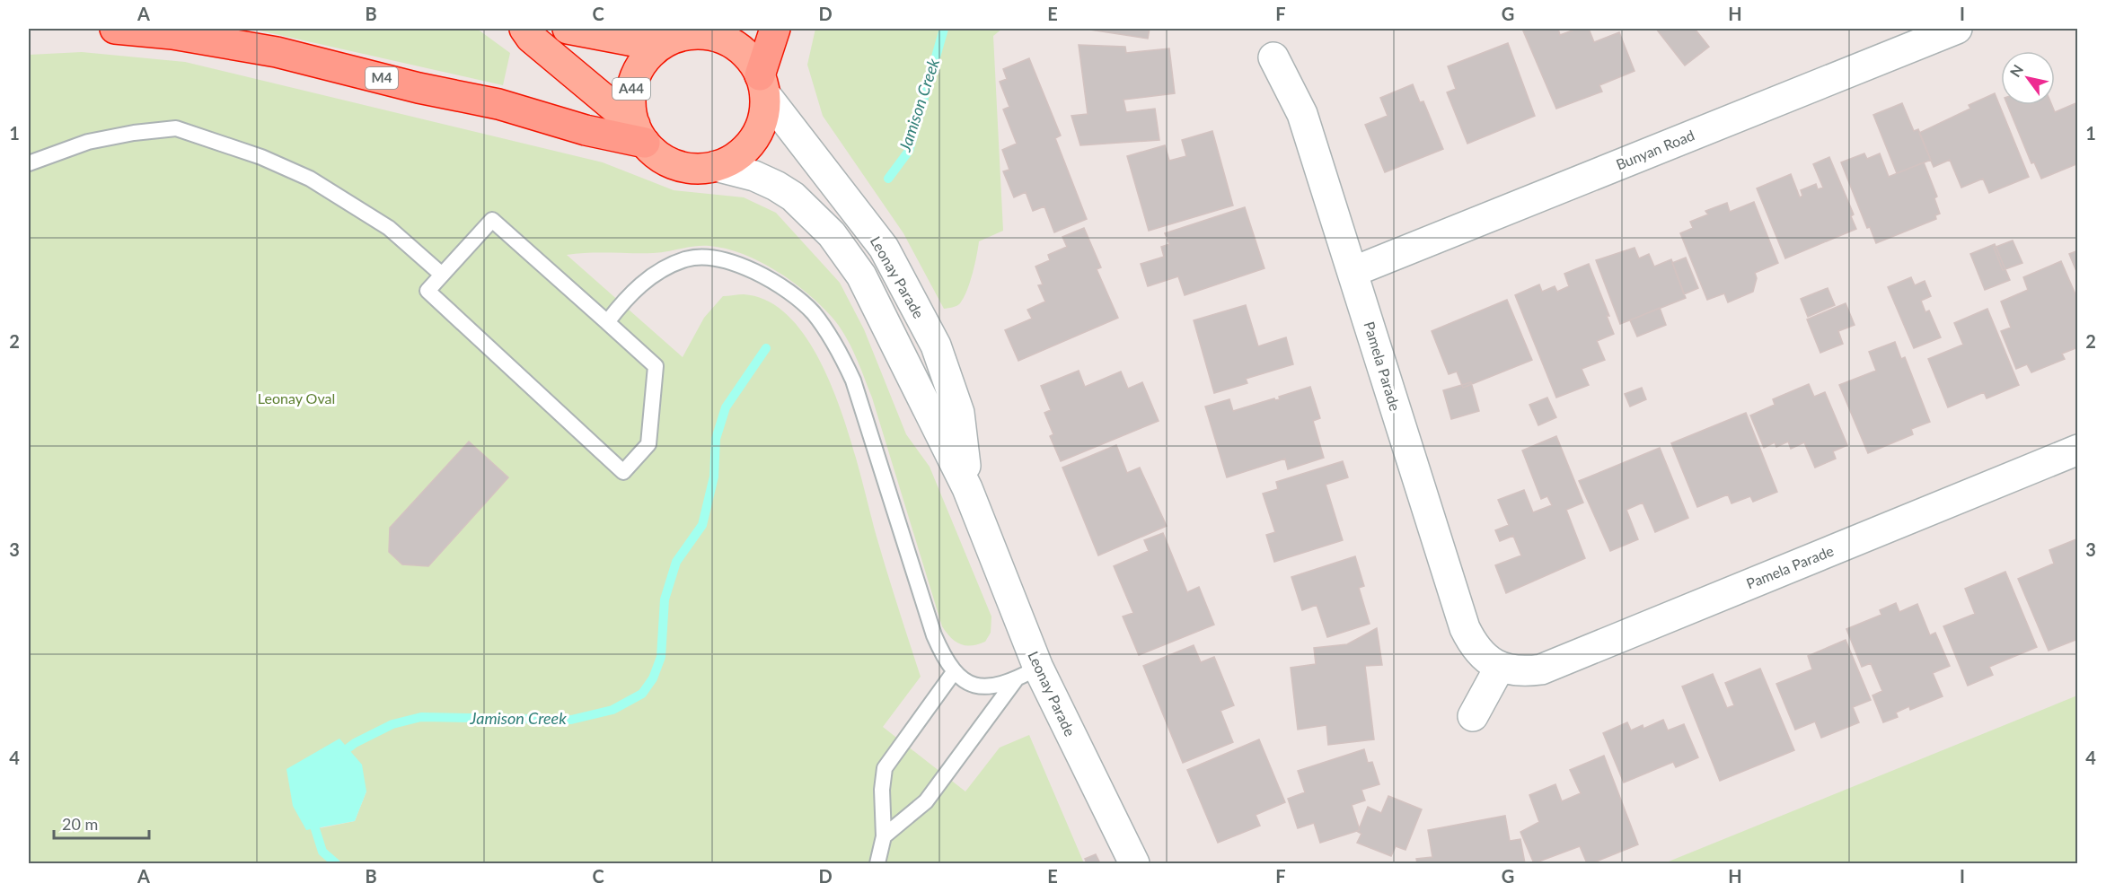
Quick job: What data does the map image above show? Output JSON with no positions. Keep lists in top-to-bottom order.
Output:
{
  "streets": {
    "highway": ["M4", "A44"],
    "street": ["Bunyan Road", "Leonay Parade", "Pamela Parade"]
  },
  "crossings": [
    ["M4", "A44"],
    ["M4", "Leonay Parade"],
    ["A44", "Leonay Parade"],
    ["Bunyan Road", "Pamela Parade"]
  ],
  "water": ["Jamison Creek"],
  "parks": ["Leonay Oval"],
  "scale_bar": "20 m",
  "north": "top left",
  "grid": {
    "columns": [
      "A",
      "B",
      "C",
      "D",
      "E",
      "F",
      "G",
      "H",
      "I"
    ],
    "rows": [
      "1",
      "2",
      "3",
      "4"
    ]
  }
}
